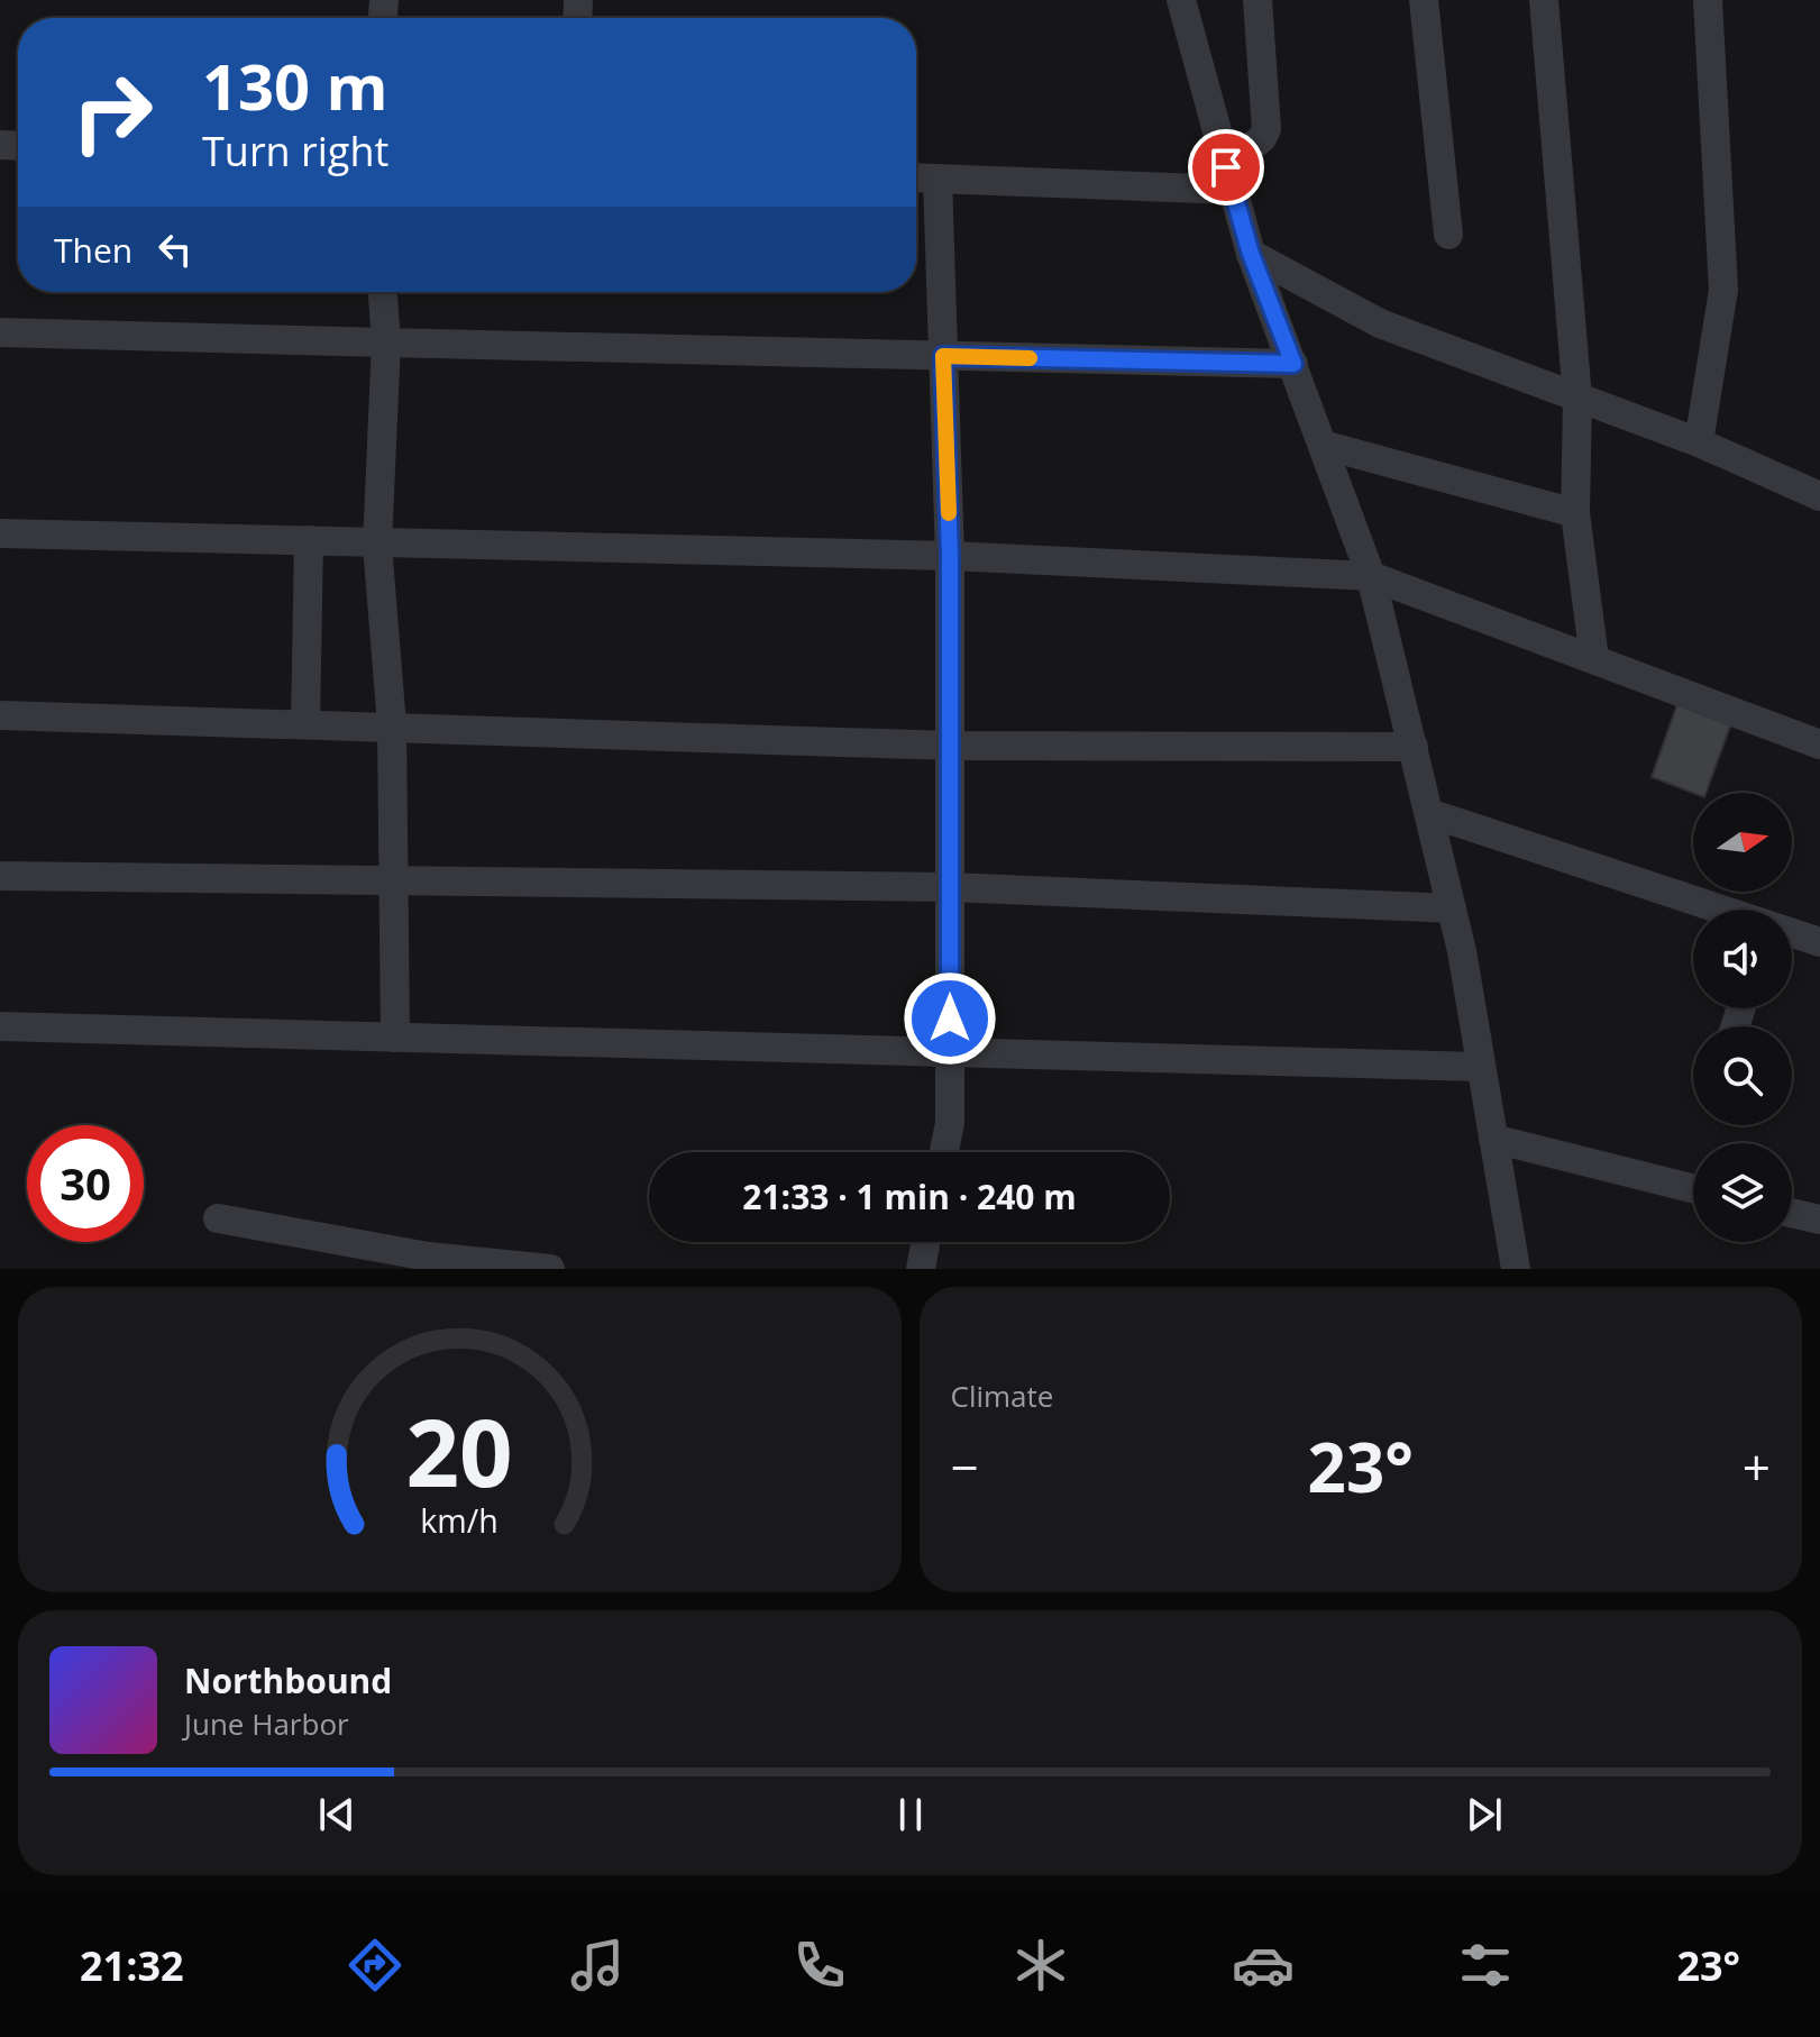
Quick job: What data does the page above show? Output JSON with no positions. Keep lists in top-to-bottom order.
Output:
{
  "north": "right",
  "page": {
    "turn": ["130 m", "Turn right"],
    "then": "Then",
    "limit": "30",
    "trip": "21:33 · 1 min · 240 m",
    "tile": "Climate",
    "heat": ["−", "23°", "+"],
    "song": ["Northbound", "June Harbor"],
    "tabs": ["21:32", "23°"],
    "gauge": ["20", "km/h"]
  }
}
